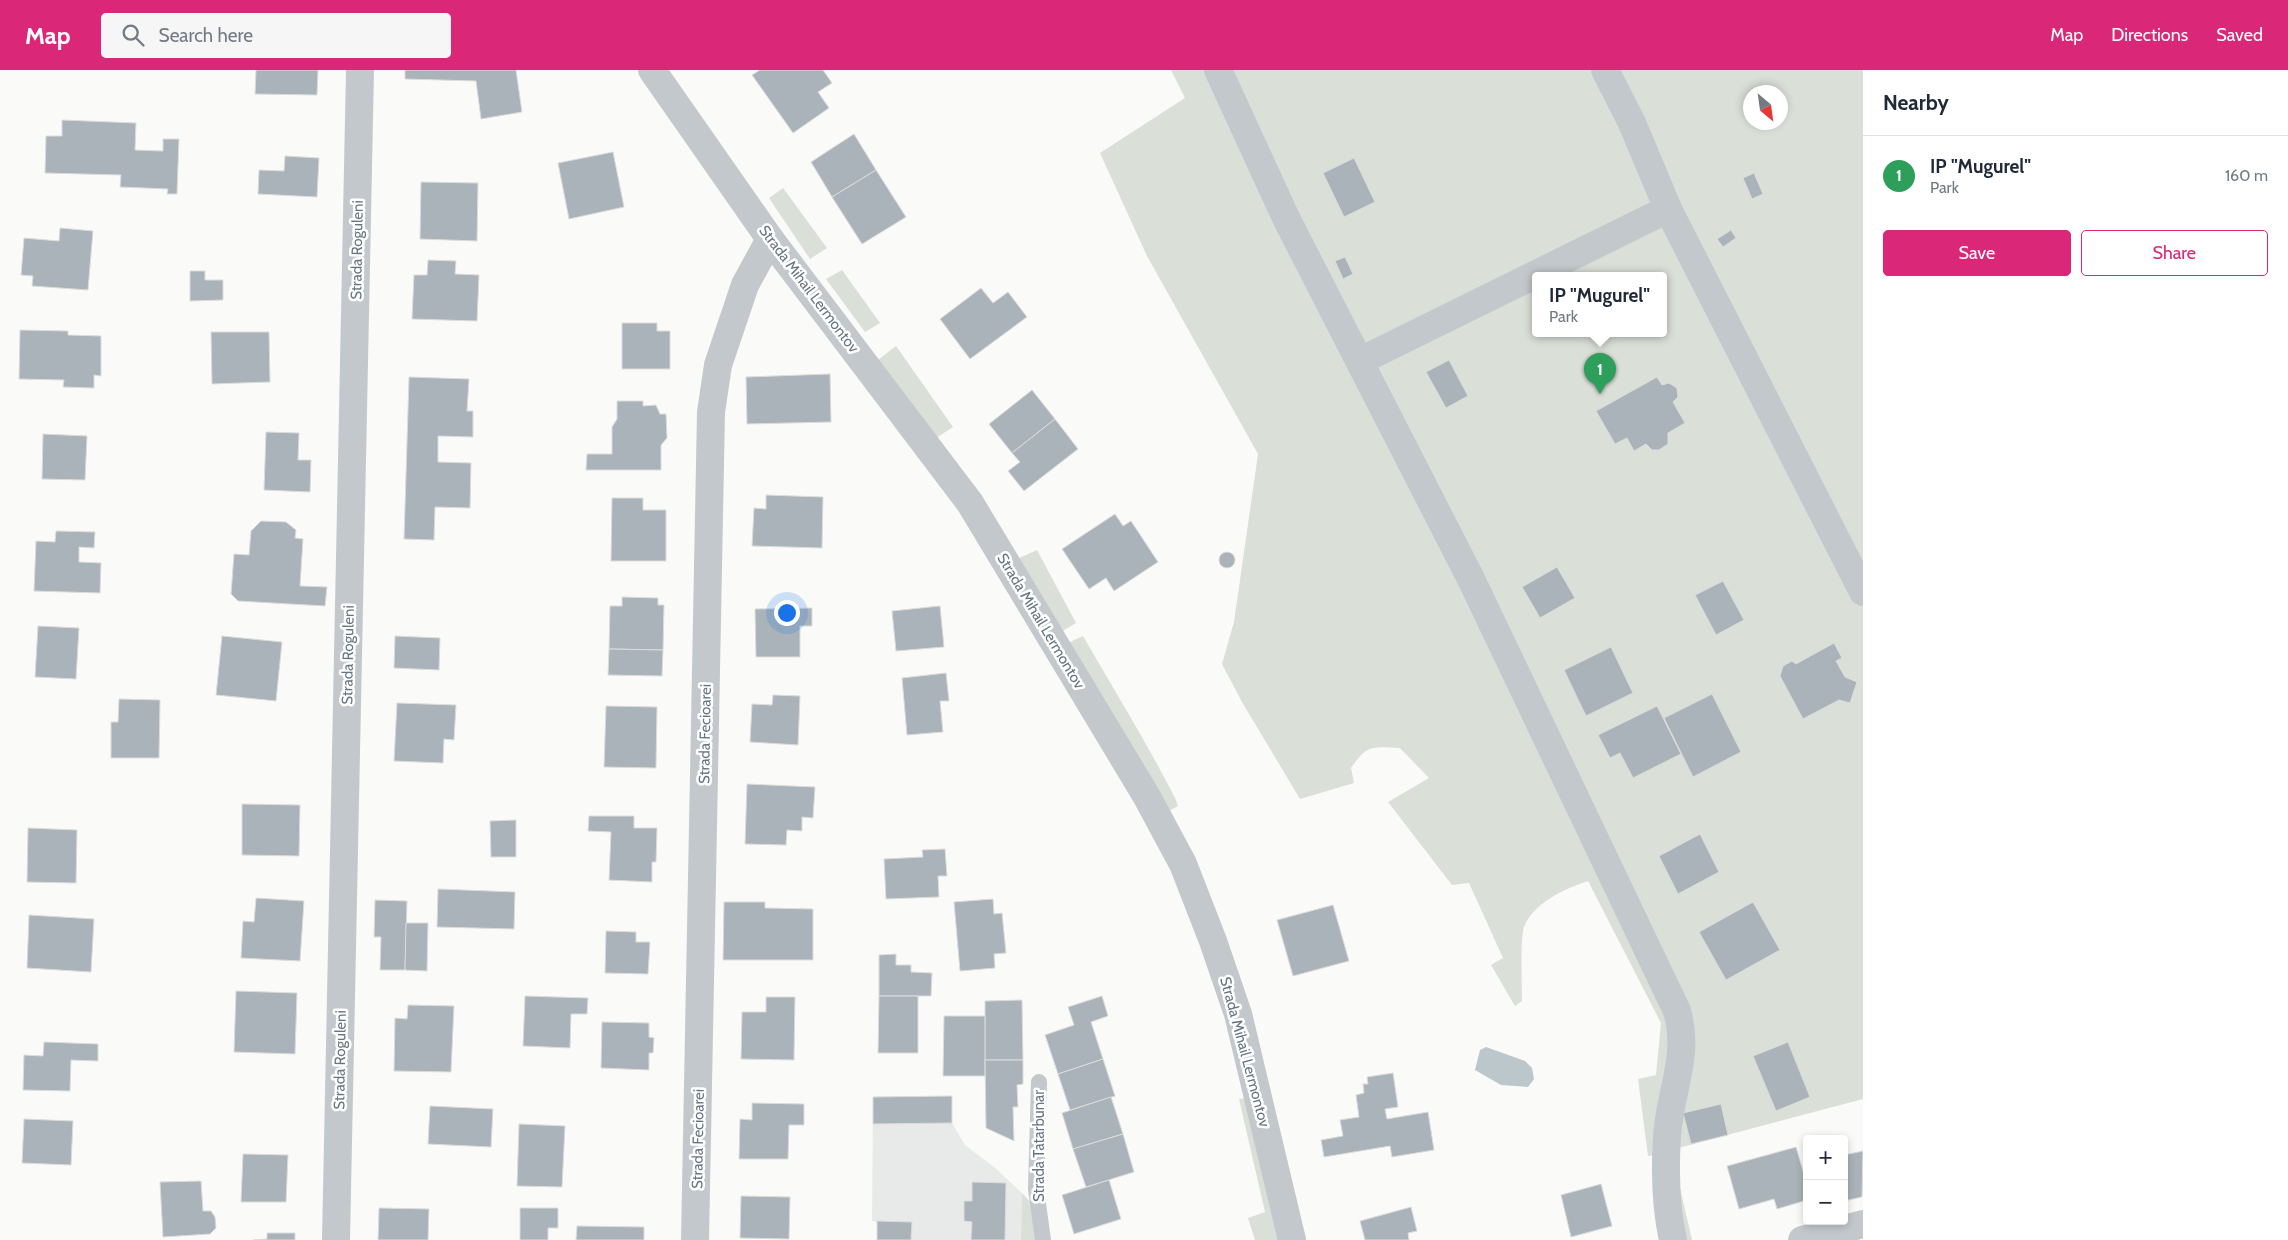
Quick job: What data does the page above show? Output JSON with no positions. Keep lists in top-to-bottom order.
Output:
{
  "streets": {
    "street": ["Strada Roguleni", "Strada Mihail Lermontov", "Strada Fecioarei"],
    "lane": ["Strada Tatarbunar"]
  },
  "crossings": [
    ["Strada Mihail Lermontov", "Strada Fecioarei"]
  ],
  "north": "bottom right",
  "page": {
    "header": "Map",
    "search": "Search here",
    "nav": ["Map", "Directions", "Saved"],
    "heading": "Nearby",
    "list": [
      {
        "mark": "1",
        "name": "IP \"Mugurel\"",
        "note": "Park",
        "value": "160 m"
      }
    ],
    "buttons": ["Save", "Share"],
    "popup": ["IP \"Mugurel\"", "Park"],
    "pins": "1",
    "map_buttons": ["+", "−"]
  }
}
